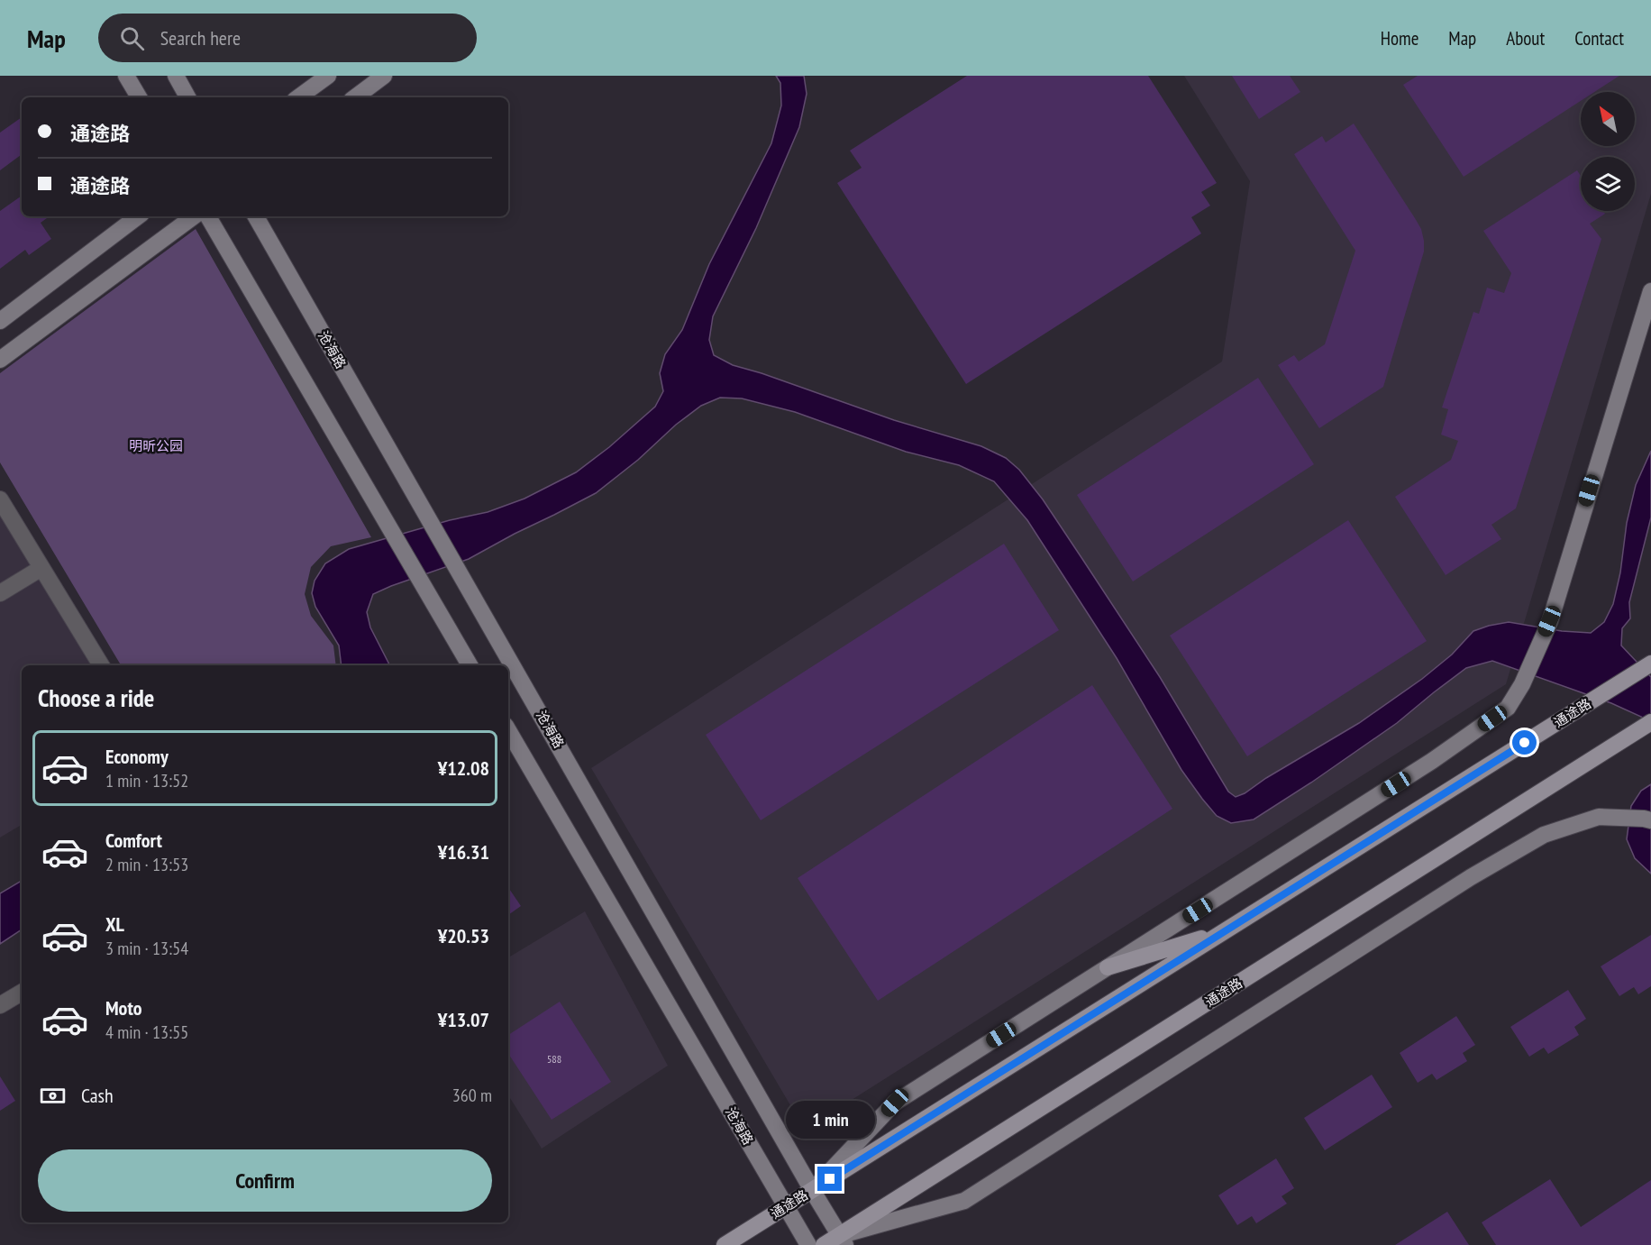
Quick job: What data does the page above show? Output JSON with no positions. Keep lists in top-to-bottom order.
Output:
{
  "streets": {
    "main road": ["沧海路", "通途路"]
  },
  "crossings": [
    ["沧海路", "通途路"]
  ],
  "parks": ["明昕公园"],
  "house_numbers": ["588"],
  "north": "top left",
  "page": {
    "header": "Map",
    "search": "Search here",
    "nav": [
      "Home",
      "Map",
      "About",
      "Contact"
    ],
    "banner": ["通途路", "通途路"],
    "heading": "Choose a ride",
    "list": [
      {
        "name": "Economy",
        "note": "1 min · 13:52",
        "value": "¥12.08"
      },
      {
        "name": "Comfort",
        "note": "2 min · 13:53",
        "value": "¥16.31"
      },
      {
        "name": "XL",
        "note": "3 min · 13:54",
        "value": "¥20.53"
      },
      {
        "name": "Moto",
        "note": "4 min · 13:55",
        "value": "¥13.07"
      }
    ],
    "pay": ["Cash", "360 m"],
    "bubble": "1 min",
    "buttons": "Confirm"
  }
}
